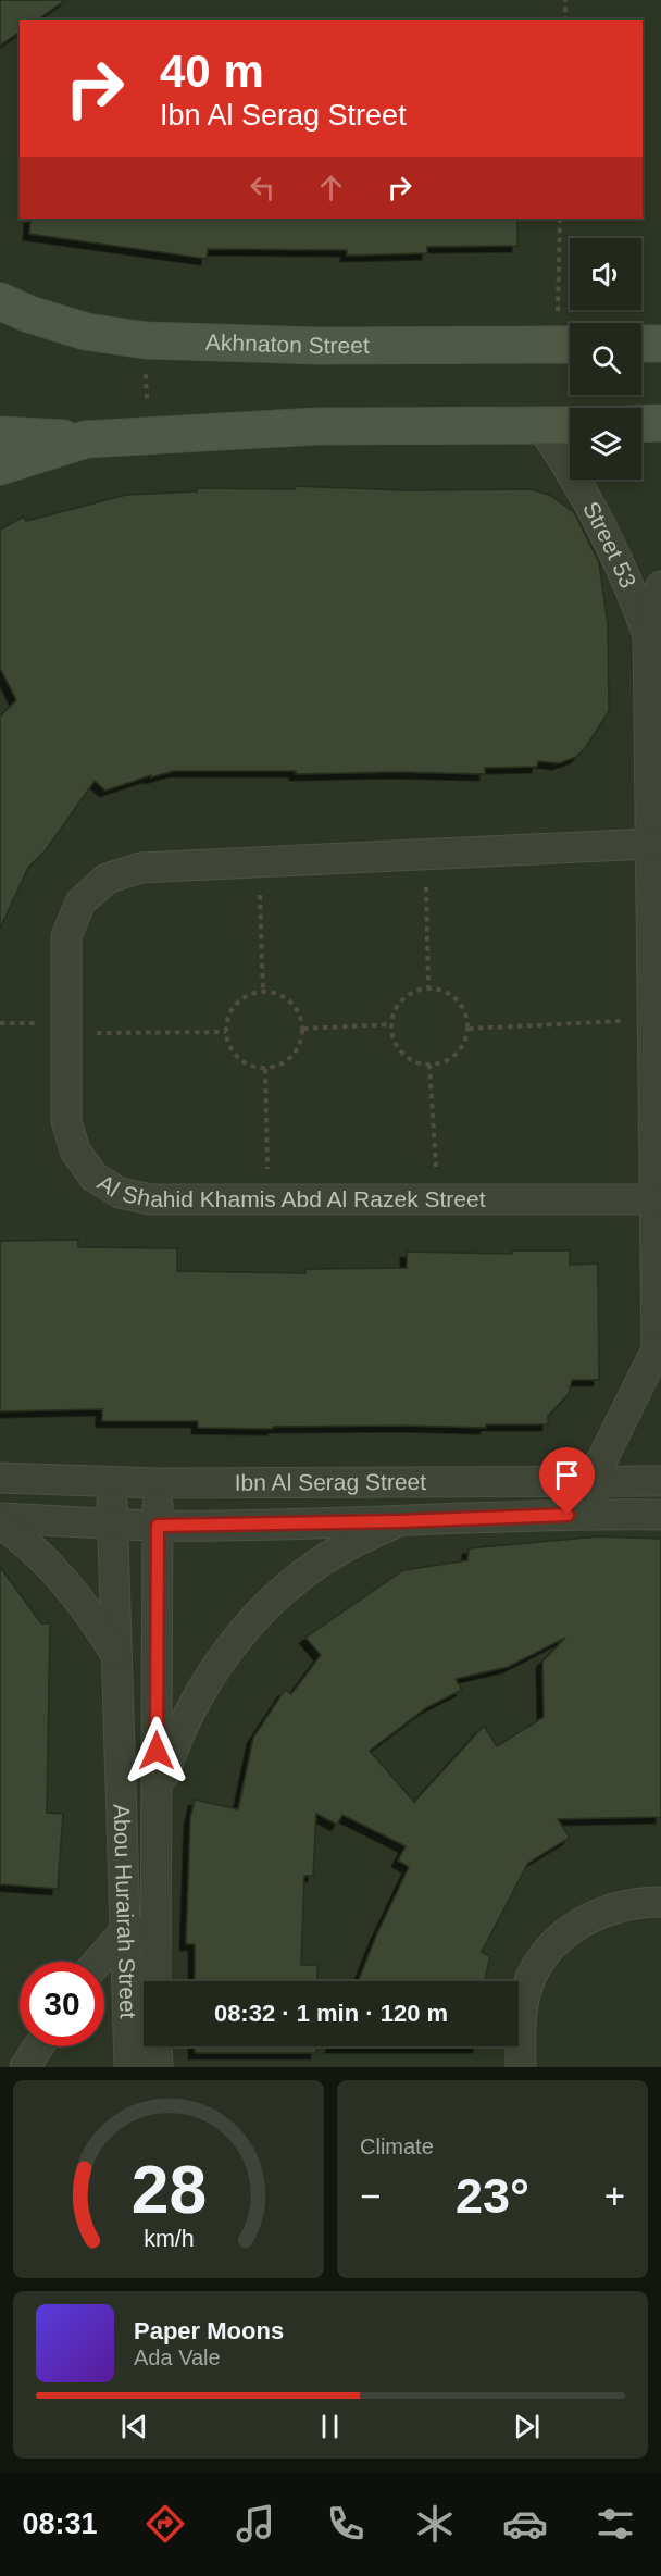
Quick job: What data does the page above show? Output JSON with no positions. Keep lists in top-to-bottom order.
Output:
{
  "streets": {
    "main road": ["Akhnaton Street"],
    "street": [
      "Street 53",
      "Al Shahid Khamis Abd Al Razek Street",
      "Ibn Al Serag Street",
      "Abou Hurairah Street"
    ]
  },
  "crossings": [
    ["Street 53", "Al Shahid Khamis Abd Al Razek Street"],
    ["Street 53", "Ibn Al Serag Street"],
    ["Ibn Al Serag Street", "Abou Hurairah Street"]
  ],
  "page": {
    "turn": ["40 m", "Ibn Al Serag Street"],
    "limit": "30",
    "trip": "08:32 · 1 min · 120 m",
    "tile": "Climate",
    "heat": ["−", "23°", "+"],
    "song": ["Paper Moons", "Ada Vale"],
    "tabs": "08:31",
    "gauge": ["28", "km/h"]
  }
}
